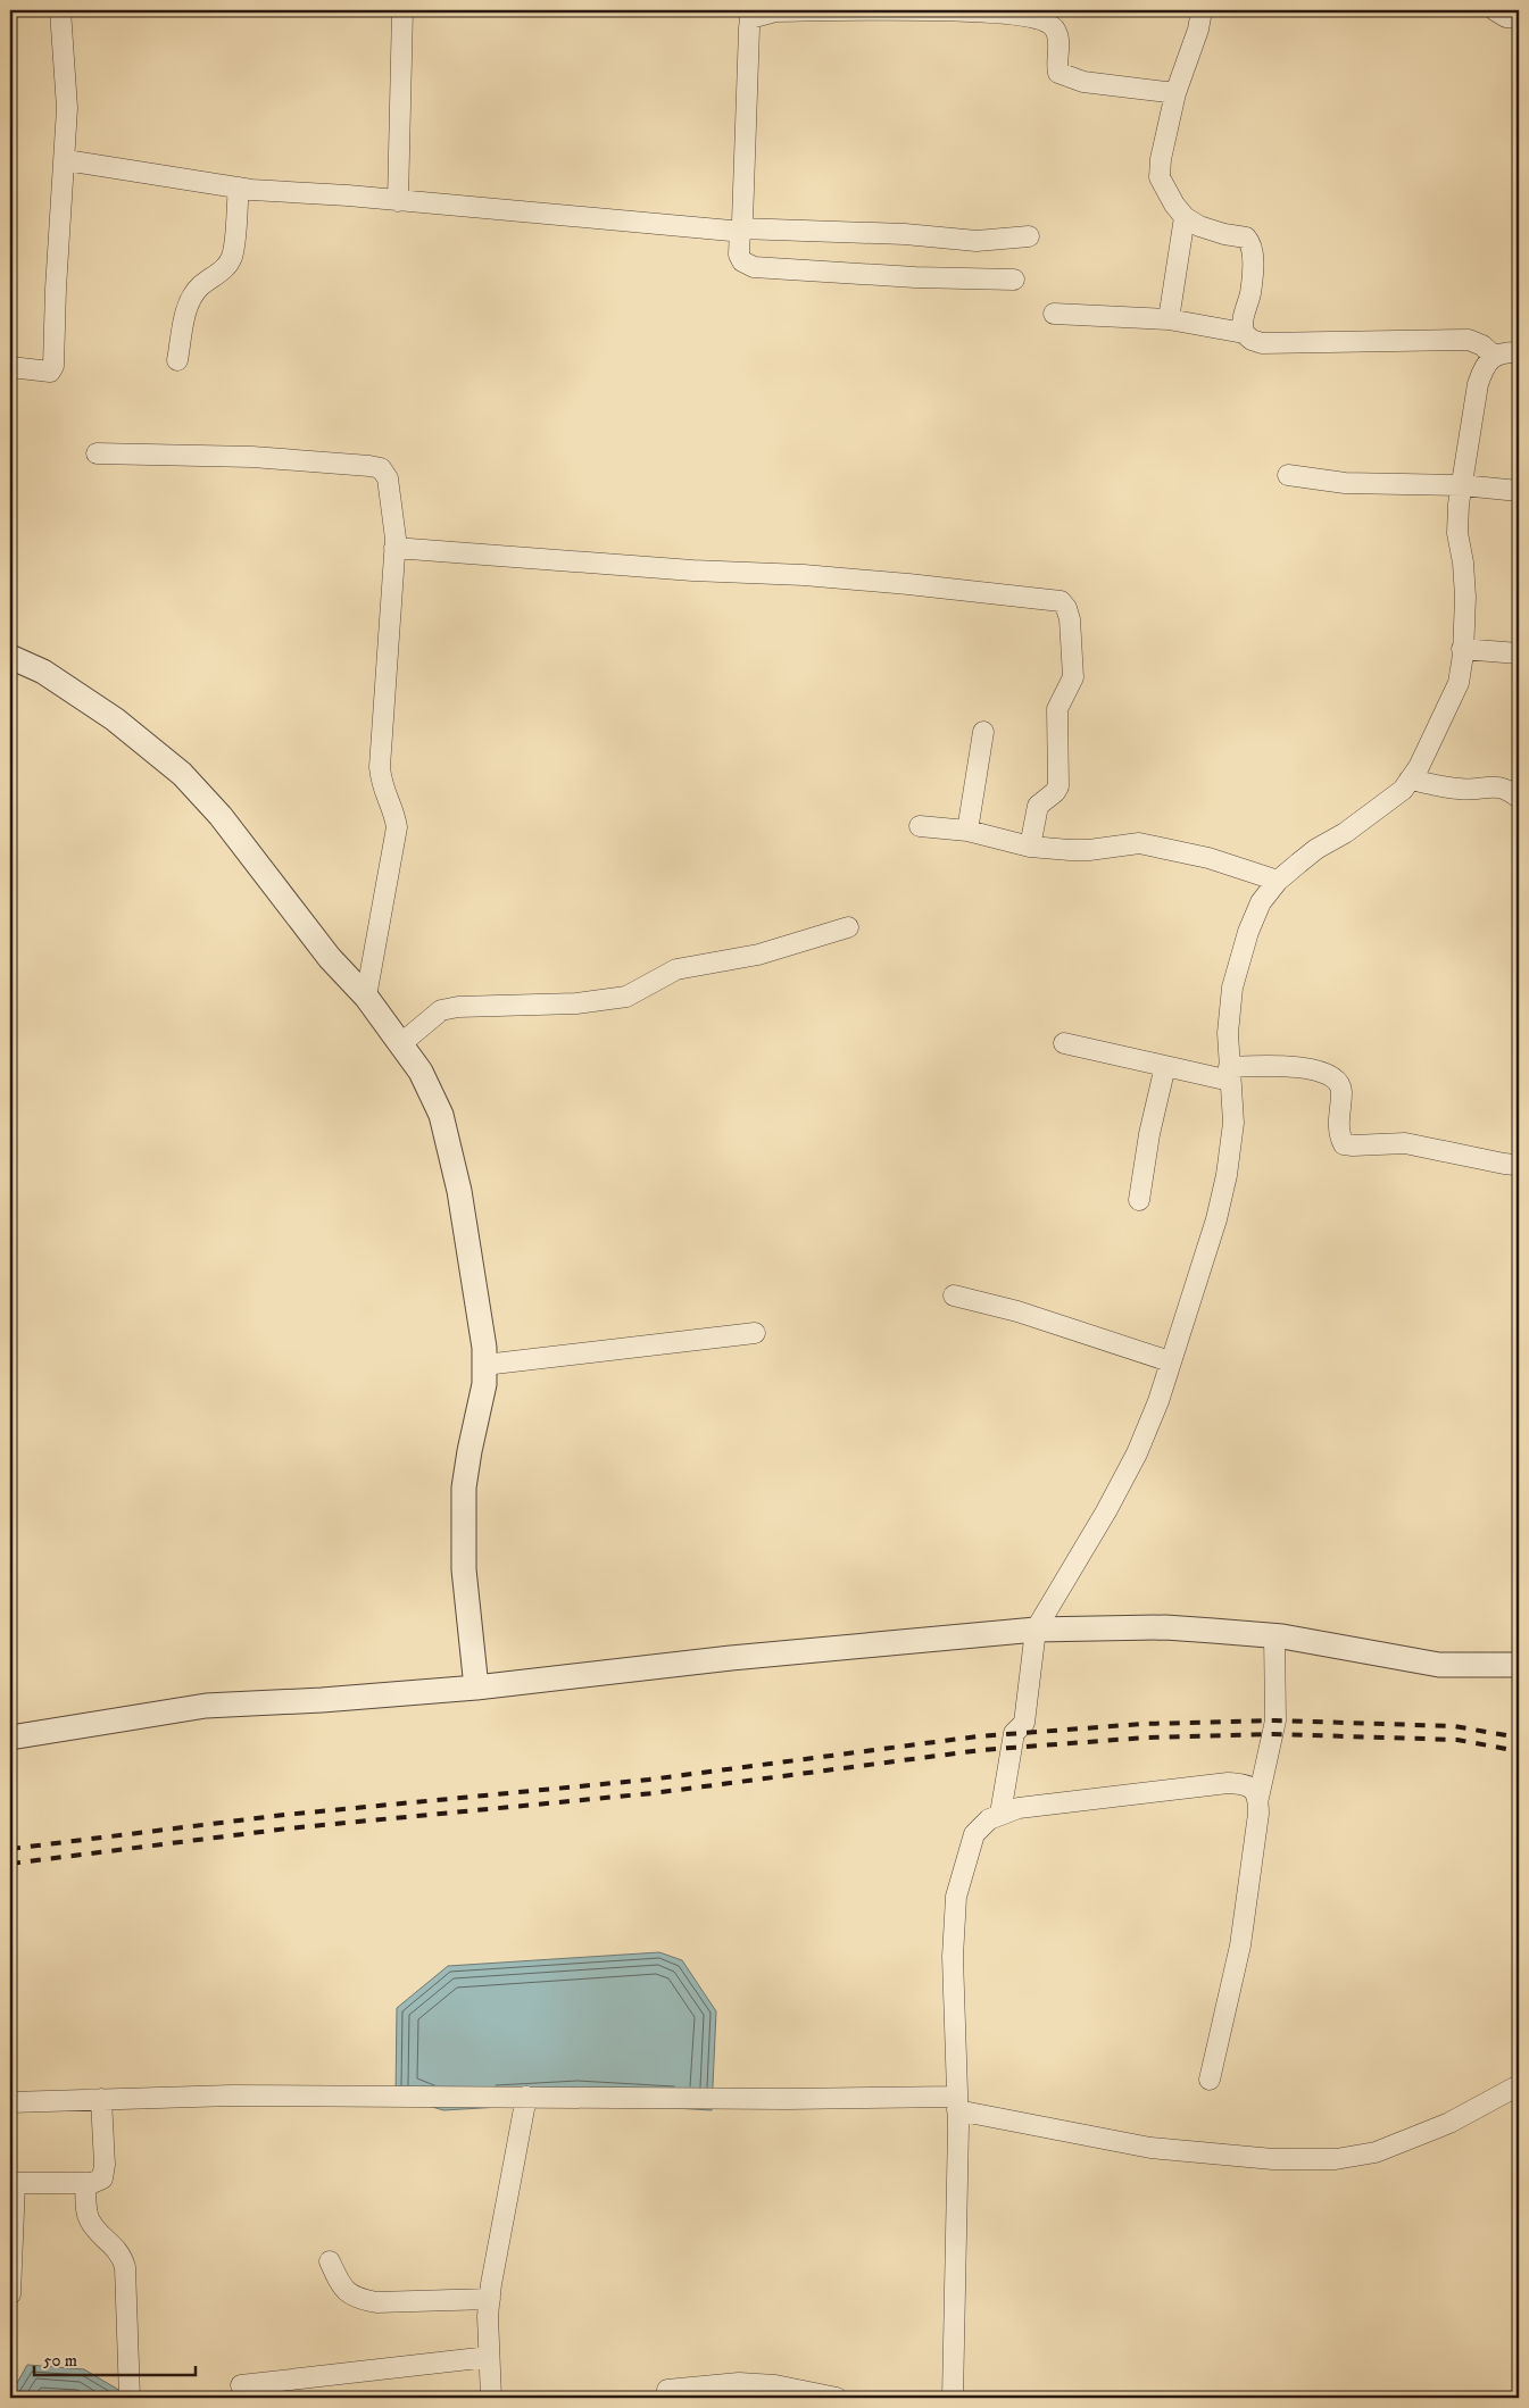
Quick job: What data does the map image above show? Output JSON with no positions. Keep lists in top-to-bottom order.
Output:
{
  "scale_bar": "50 m"
}
